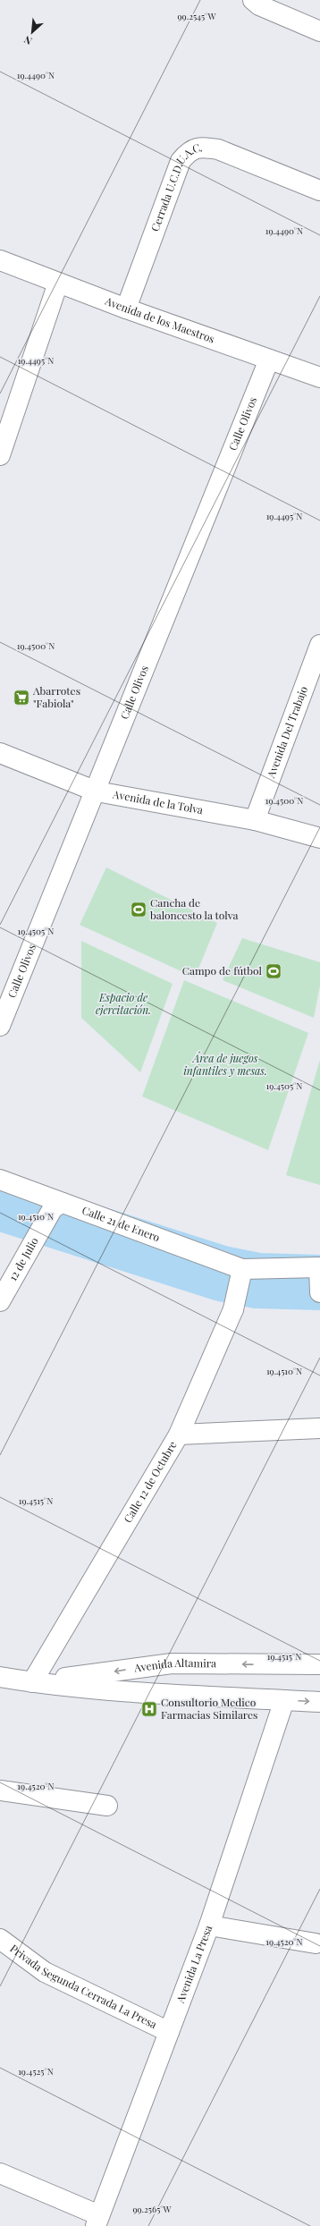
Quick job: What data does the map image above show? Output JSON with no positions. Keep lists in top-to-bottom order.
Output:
{
  "streets": {
    "street": [
      "Cerrada U.C.D.U.A.C.",
      "Avenida de los Maestros",
      "Calle Olivos",
      "Avenida Del Trabajo",
      "Avenida de la Tolva",
      "Calle 21 de Enero",
      "12 de Julio",
      "Calle 12 de Octubre",
      "Avenida Altamira",
      "Avenida La Presa",
      "Privada Segunda Cerrada La Presa"
    ]
  },
  "crossings": [
    ["Cerrada U.C.D.U.A.C.", "Avenida de los Maestros"],
    ["Avenida de los Maestros", "Calle Olivos"],
    ["Calle Olivos", "Avenida de la Tolva"],
    ["Avenida Del Trabajo", "Avenida de la Tolva"],
    ["Calle 21 de Enero", "12 de Julio"],
    ["Calle 21 de Enero", "Calle 12 de Octubre"],
    ["Calle 12 de Octubre", "Avenida Altamira"],
    ["Avenida Altamira", "Avenida La Presa"],
    ["Avenida La Presa", "Privada Segunda Cerrada La Presa"]
  ],
  "parks": ["Espacio de ejercitación.", "Área de juegos infantiles y mesas."],
  "places": {
    "supermarket": ["Abarrotes \"Fabiola\""],
    "sports": ["Cancha de baloncesto la tolva", "Campo de fútbol"],
    "hospital": ["Consultorio Medico Farmacias Similares"]
  },
  "north": "bottom left",
  "coordinates": [
    "99.2545°W",
    "19.4490°N",
    "19.4495°N",
    "19.4500°N",
    "19.4505°N",
    "19.4510°N",
    "19.4515°N",
    "19.4520°N",
    "19.4525°N",
    "99.2565°W"
  ]
}
